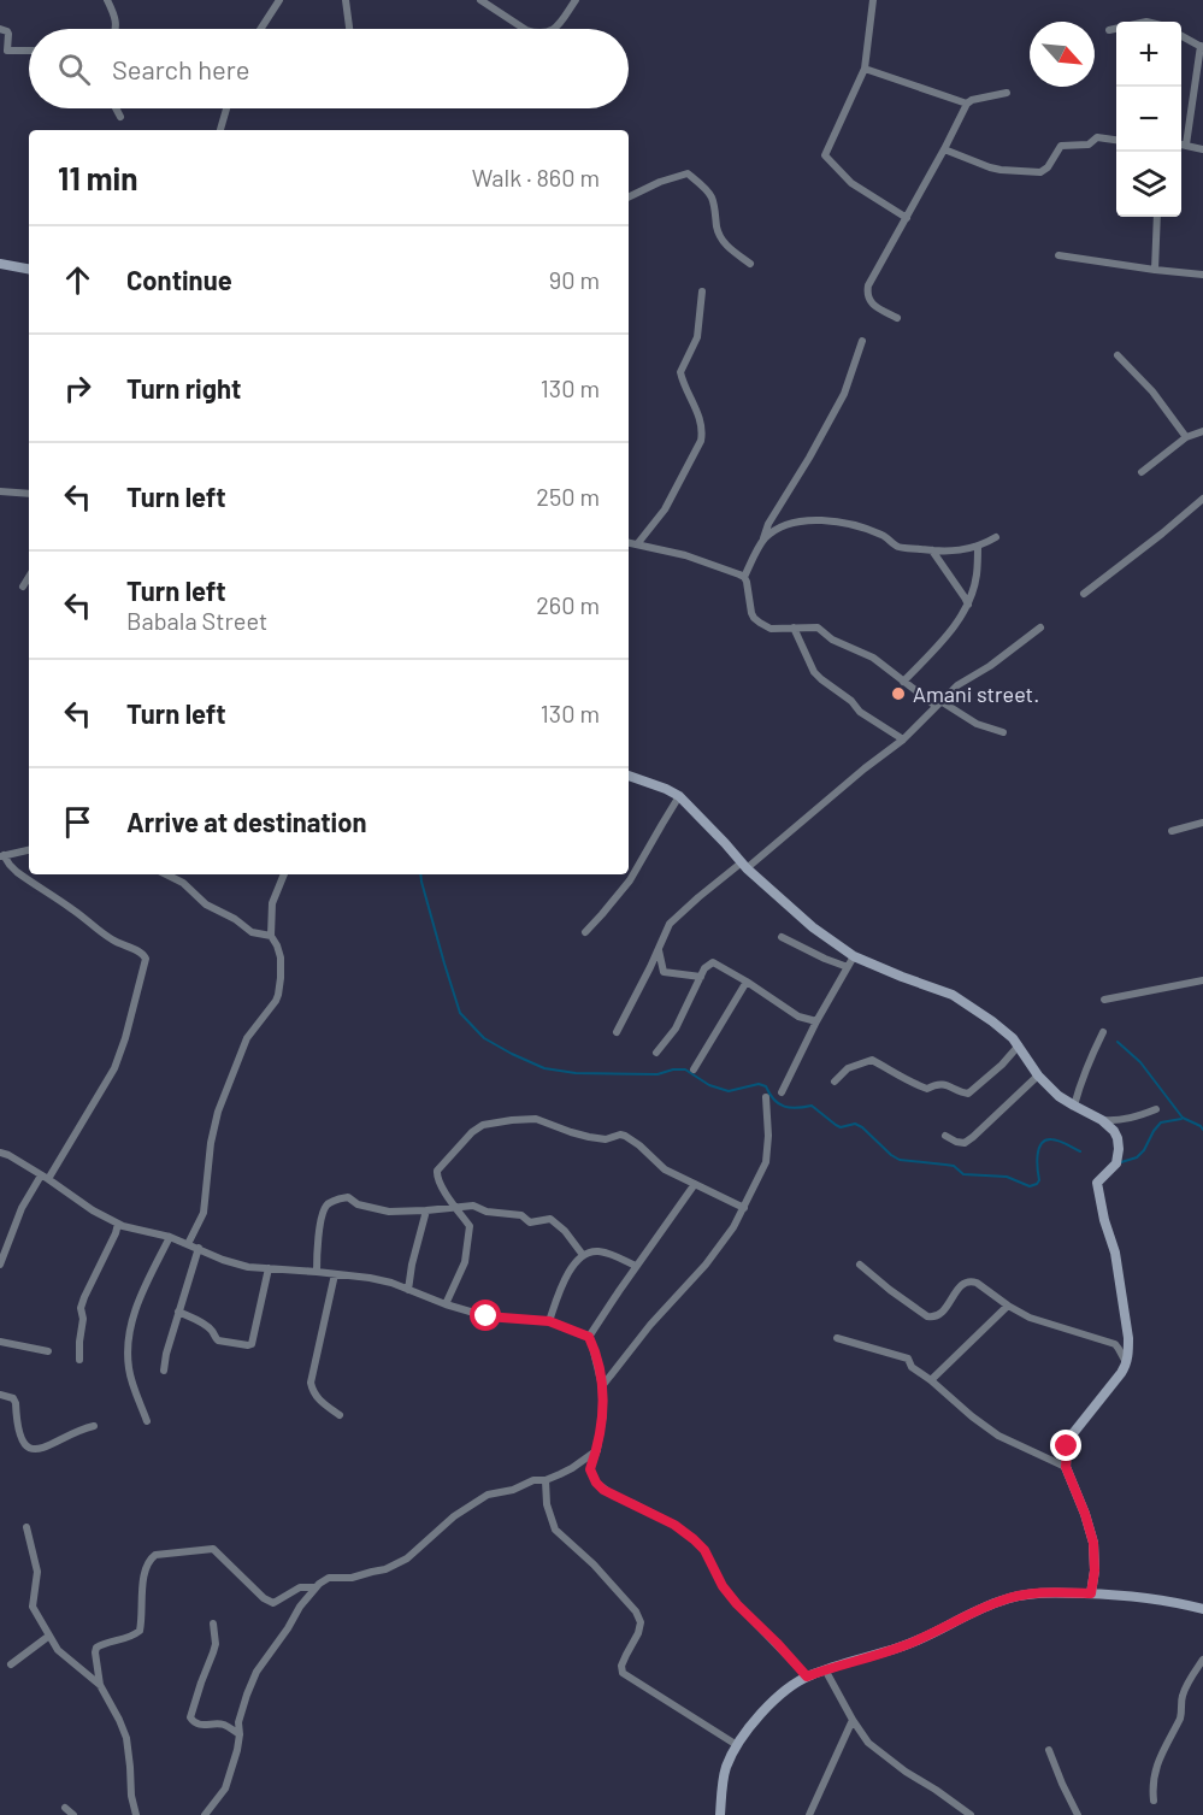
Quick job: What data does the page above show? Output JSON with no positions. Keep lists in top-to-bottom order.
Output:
{
  "places": ["Amani street."],
  "north": "bottom right",
  "page": {
    "map_buttons": ["+", "−"],
    "search": "Search here",
    "heading": ["11 min", "Walk · 860 m"],
    "list": [
      ["Continue", "90 m"],
      ["Turn right", "130 m"],
      ["Turn left", "250 m"],
      ["Turn left", "Babala Street", "260 m"],
      ["Turn left", "130 m"],
      "Arrive at destination"
    ]
  }
}
